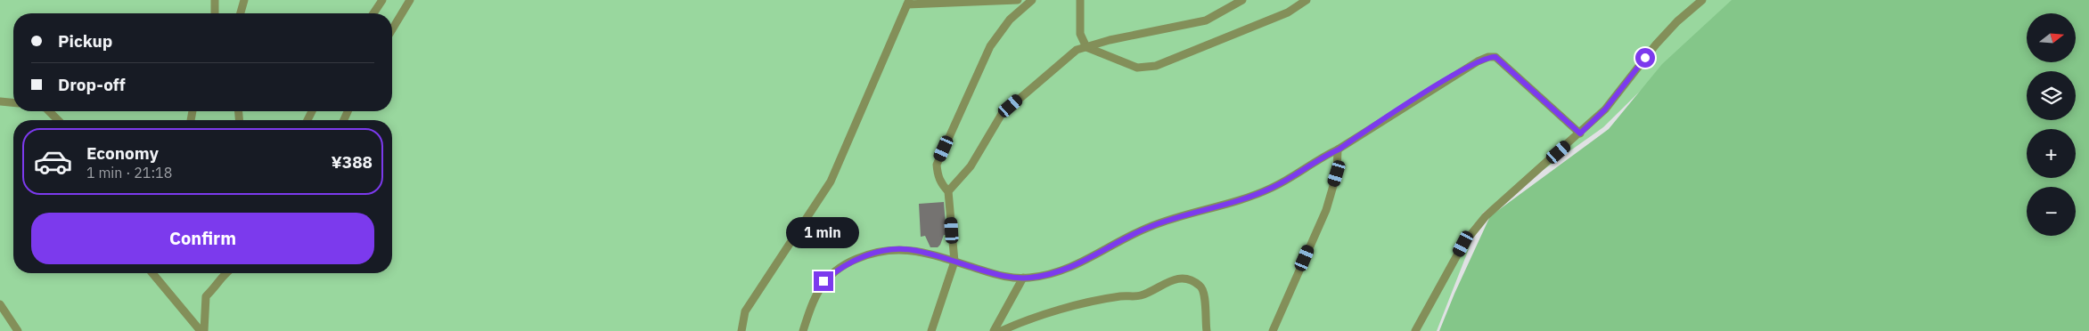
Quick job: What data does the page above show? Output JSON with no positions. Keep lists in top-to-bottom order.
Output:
{
  "north": "right",
  "page": {
    "map_buttons": ["+", "−"],
    "banner": ["Pickup", "Drop-off"],
    "list": [
      {
        "name": "Economy",
        "note": "1 min · 21:18",
        "value": "¥388"
      }
    ],
    "buttons": "Confirm",
    "bubble": "1 min"
  }
}
